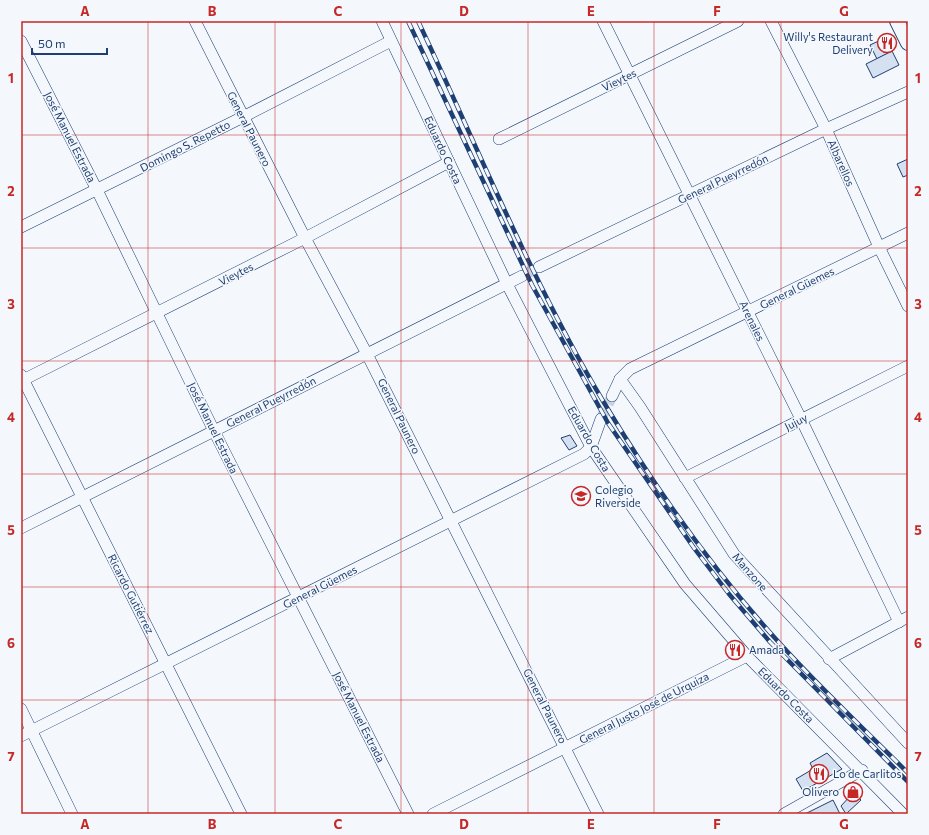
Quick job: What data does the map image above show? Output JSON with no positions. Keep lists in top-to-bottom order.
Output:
{
  "streets": {
    "street": [
      "Vieytes",
      "General Paunero",
      "José Manuel Estrada",
      "Domingo S. Repetto",
      "Eduardo Costa",
      "Albarellos",
      "General Pueyrredón",
      "General Güemes",
      "Arenales",
      "Jujuy",
      "Manzone",
      "Ricardo Gutiérrez",
      "General Justo José de Urquiza"
    ]
  },
  "crossings": [
    ["Vieytes", "General Paunero"],
    ["Vieytes", "José Manuel Estrada"],
    ["Vieytes", "Eduardo Costa"],
    ["Vieytes", "Arenales"],
    ["Vieytes", "Ricardo Gutiérrez"],
    ["General Paunero", "Domingo S. Repetto"],
    ["General Paunero", "General Pueyrredón"],
    ["General Paunero", "General Güemes"],
    ["General Paunero", "General Justo José de Urquiza"],
    ["José Manuel Estrada", "Domingo S. Repetto"],
    ["José Manuel Estrada", "General Pueyrredón"],
    ["José Manuel Estrada", "General Güemes"],
    ["Domingo S. Repetto", "Eduardo Costa"],
    ["Eduardo Costa", "General Pueyrredón"],
    ["Eduardo Costa", "General Güemes"],
    ["Eduardo Costa", "General Justo José de Urquiza"],
    ["Albarellos", "General Pueyrredón"],
    ["Albarellos", "General Güemes"],
    ["General Pueyrredón", "Arenales"],
    ["General Pueyrredón", "Ricardo Gutiérrez"],
    ["General Güemes", "Arenales"],
    ["General Güemes", "Manzone"],
    ["General Güemes", "Ricardo Gutiérrez"],
    ["Arenales", "Jujuy"],
    ["Jujuy", "Manzone"]
  ],
  "places": {
    "restaurant": ["Willy's Restaurant Delivery", "Amada", "Lo de Carlitos"],
    "school or university": ["Colegio Riverside"],
    "shop": ["Olivero"]
  },
  "scale_bar": "50 m",
  "grid": {
    "columns": [
      "A",
      "B",
      "C",
      "D",
      "E",
      "F",
      "G"
    ],
    "rows": [
      "1",
      "2",
      "3",
      "4",
      "5",
      "6",
      "7"
    ]
  }
}
